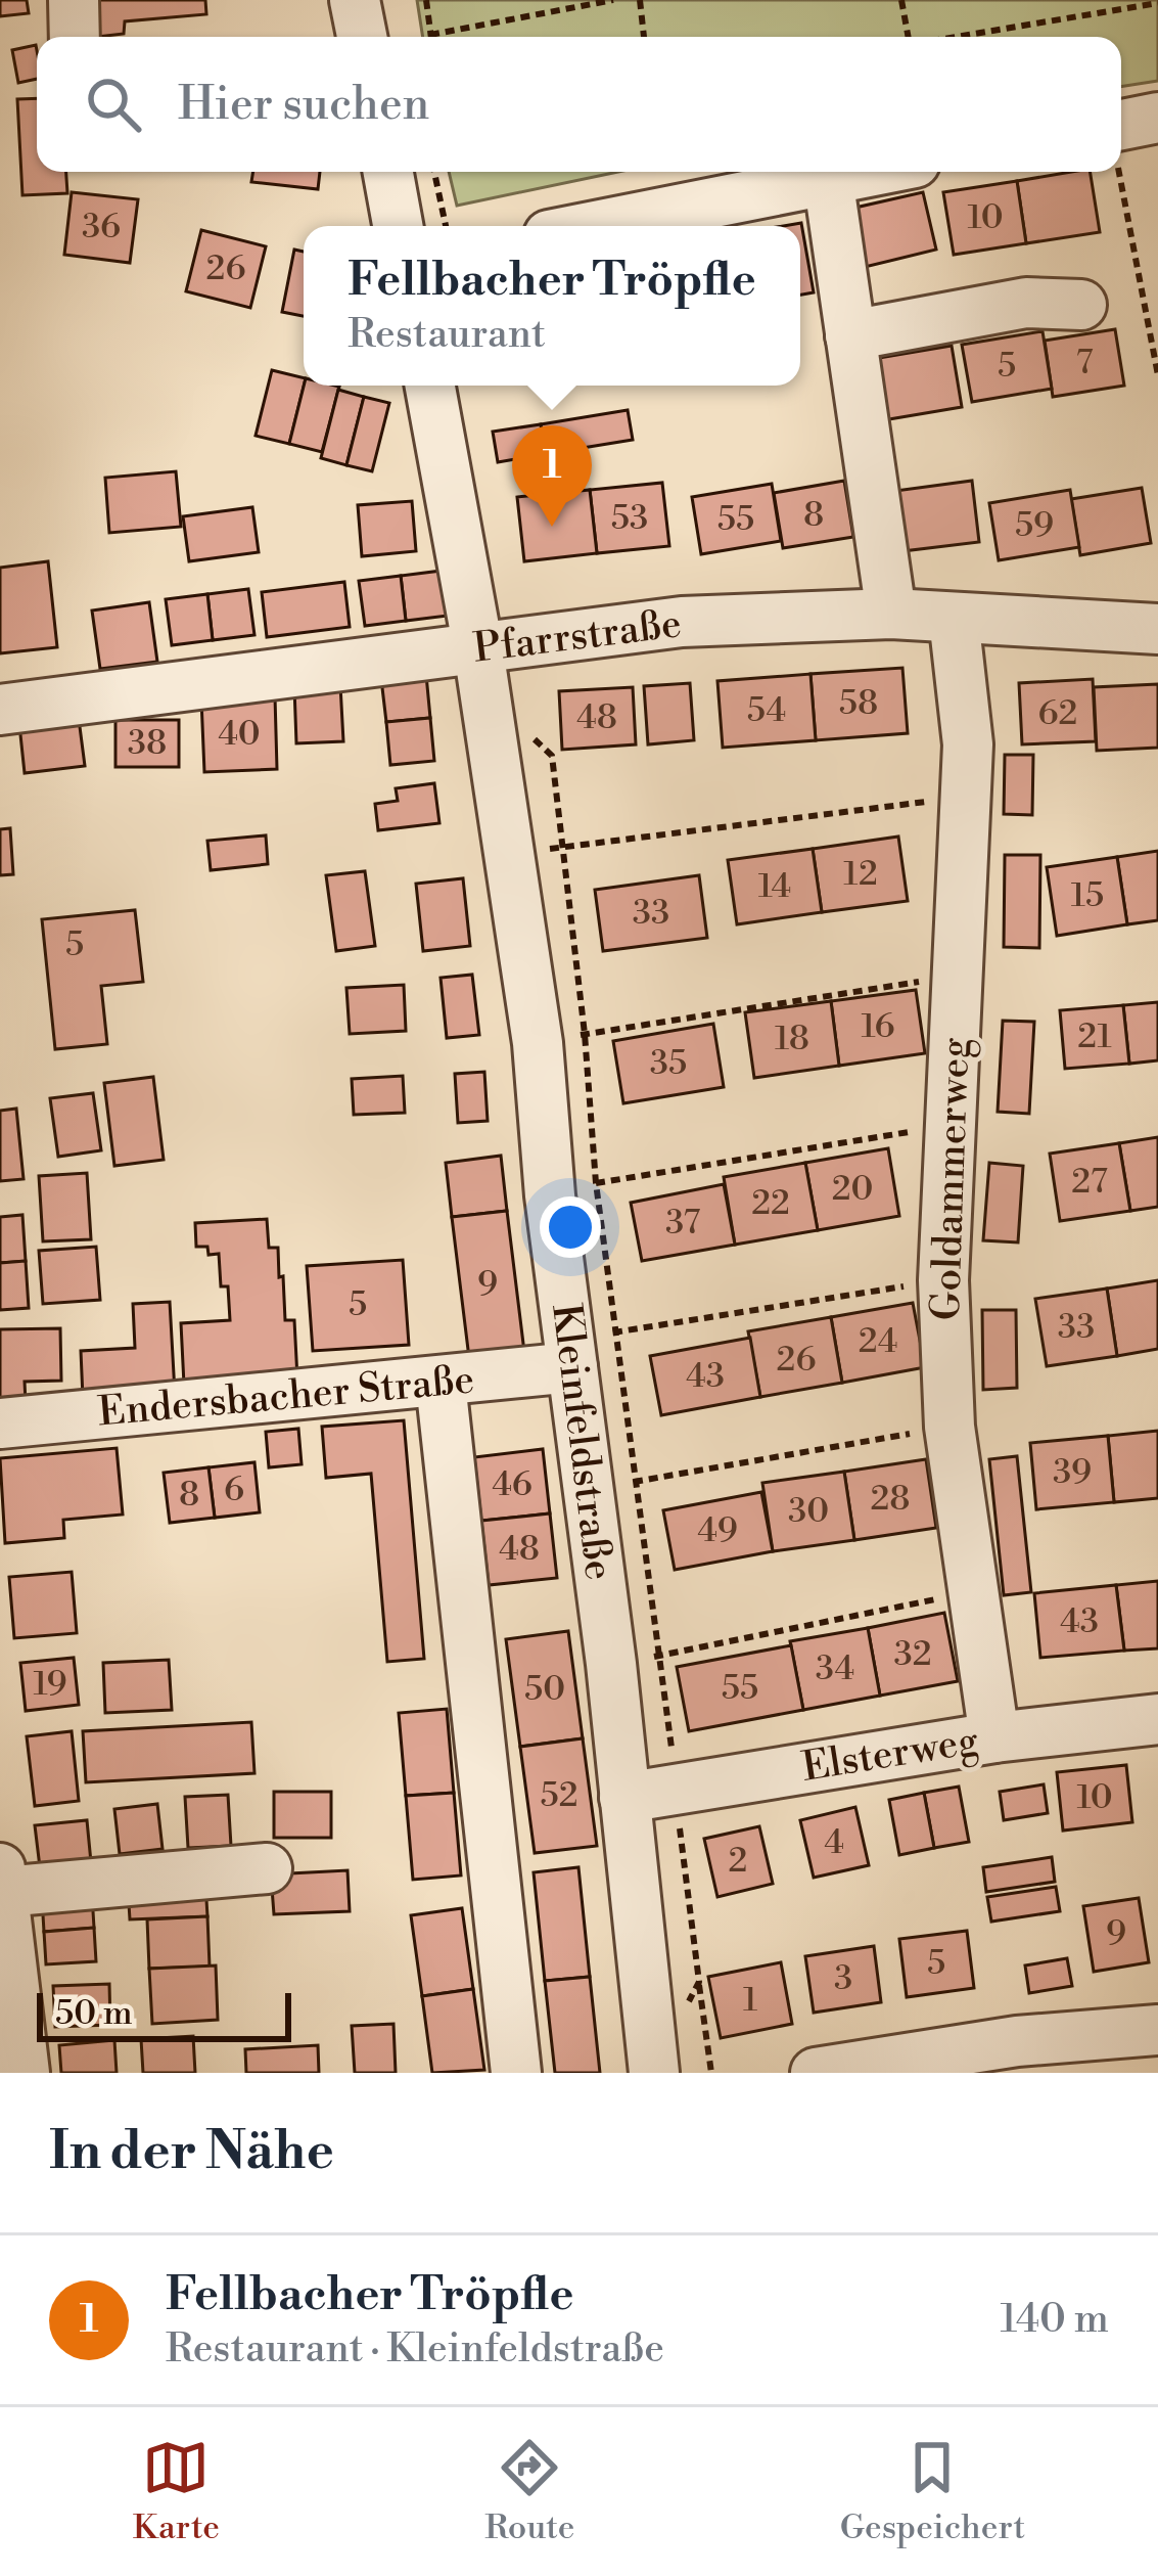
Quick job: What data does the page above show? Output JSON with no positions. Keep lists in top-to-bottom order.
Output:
{
  "streets": {
    "street": [
      "Pfarrstraße",
      "Goldammerweg",
      "Endersbacher Straße",
      "Kleinfeldstraße",
      "Elsterweg"
    ]
  },
  "crossings": [
    ["Pfarrstraße", "Goldammerweg"],
    ["Pfarrstraße", "Kleinfeldstraße"],
    ["Goldammerweg", "Elsterweg"],
    ["Endersbacher Straße", "Kleinfeldstraße"],
    ["Kleinfeldstraße", "Elsterweg"]
  ],
  "house_numbers": [
    "10",
    "36",
    "26",
    "7",
    "5",
    "8",
    "53",
    "55",
    "59",
    "58",
    "54",
    "62",
    "48",
    "40",
    "38",
    "12",
    "14",
    "15",
    "33",
    "5",
    "16",
    "21",
    "18",
    "35",
    "27",
    "20",
    "22",
    "37",
    "9",
    "5",
    "33",
    "24",
    "26",
    "43",
    "39",
    "46",
    "6",
    "8",
    "28",
    "30",
    "49",
    "48",
    "43",
    "32",
    "34",
    "19",
    "55",
    "50",
    "52",
    "10",
    "4",
    "2",
    "9",
    "5",
    "3",
    "1"
  ],
  "scale_bar": "50 m",
  "page": {
    "search": "Hier suchen",
    "popup": ["Fellbacher Tröpfle", "Restaurant"],
    "pins": "1",
    "scale": "50 m",
    "heading": "In der Nähe",
    "list": [
      {
        "mark": "1",
        "name": "Fellbacher Tröpfle",
        "note": "Restaurant · Kleinfeldstraße",
        "value": "140 m"
      }
    ],
    "nav": ["Karte", "Route", "Gespeichert"]
  }
}
